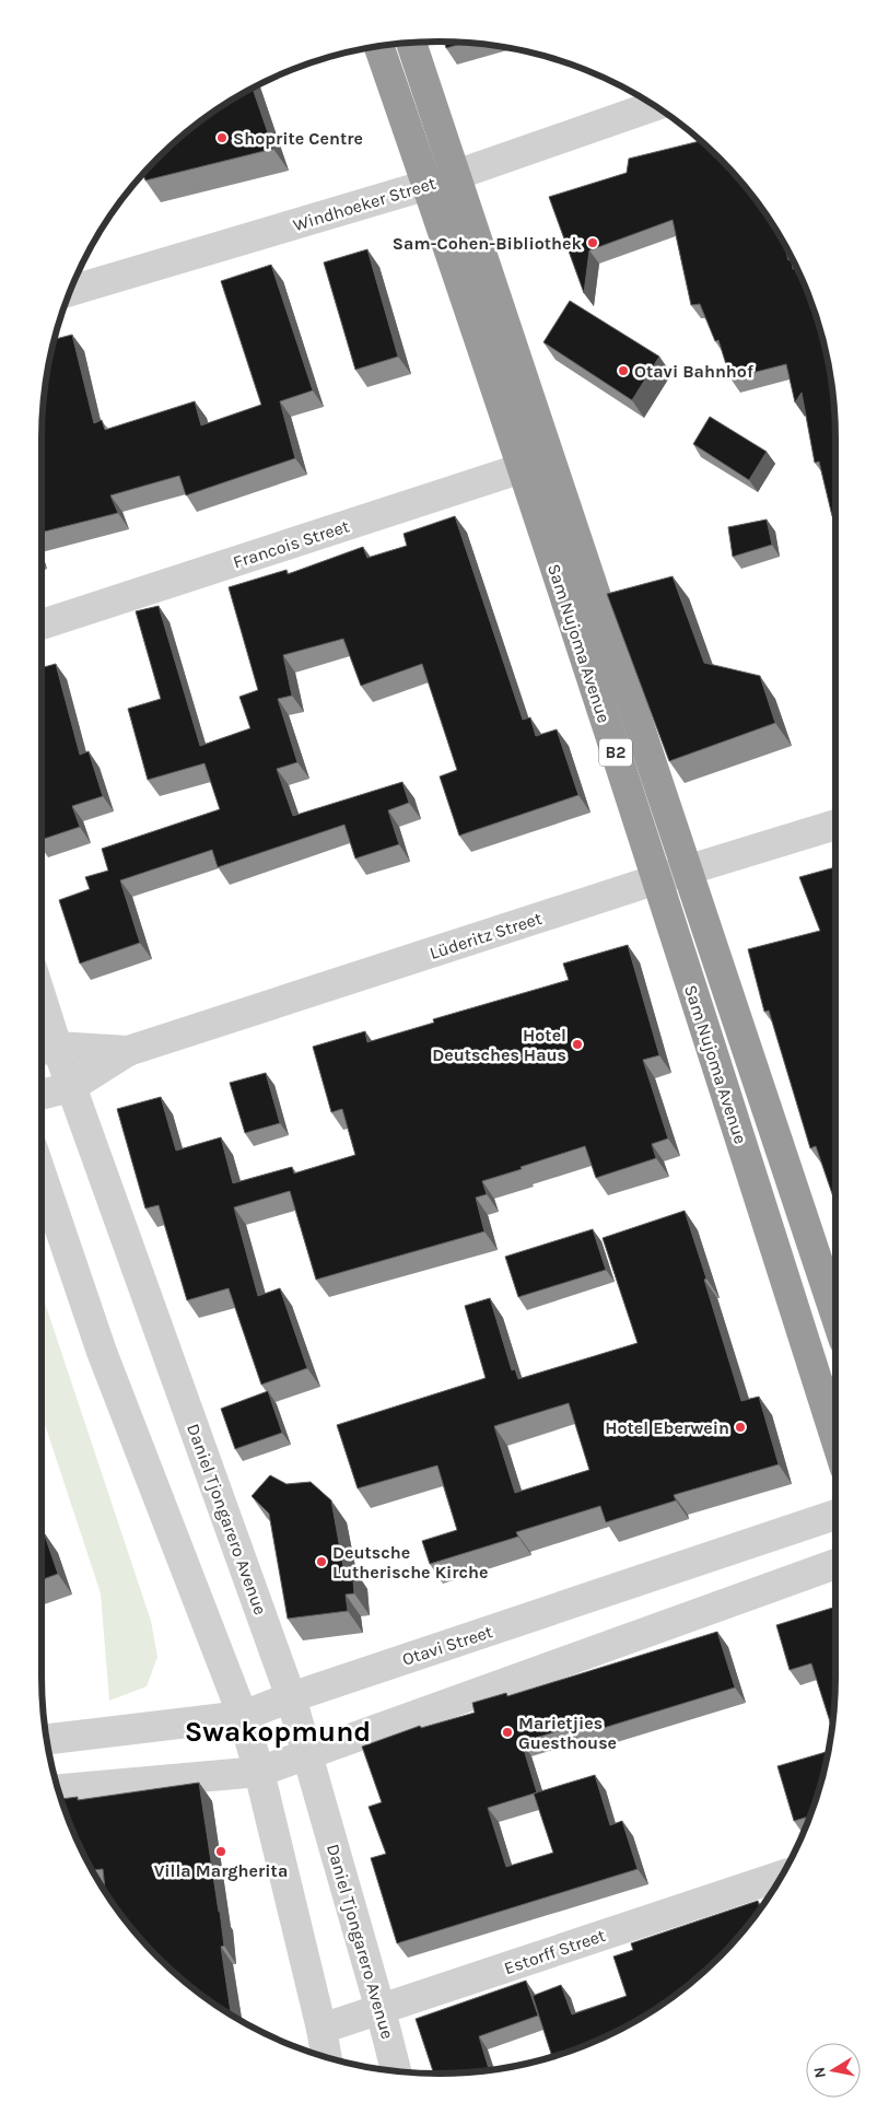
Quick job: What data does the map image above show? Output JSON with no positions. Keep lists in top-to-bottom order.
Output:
{
  "streets": {
    "highway": ["Sam Nujoma Avenue", "B2"],
    "street": [
      "Windhoeker Street",
      "Francois Street",
      "Lüderitz Street",
      "Daniel Tjongarero Avenue",
      "Otavi Street",
      "Estorff Street"
    ]
  },
  "crossings": [
    ["Windhoeker Street", "Sam Nujoma Avenue"],
    ["Francois Street", "Sam Nujoma Avenue"],
    ["Sam Nujoma Avenue", "Lüderitz Street"],
    ["Lüderitz Street", "Daniel Tjongarero Avenue"],
    ["Daniel Tjongarero Avenue", "Otavi Street"],
    ["Daniel Tjongarero Avenue", "Estorff Street"]
  ],
  "districts": ["Swakopmund"],
  "places": [
    "Shoprite Centre",
    "Sam-Cohen-Bibliothek",
    "Otavi Bahnhof",
    "Hotel Deutsches Haus",
    "Hotel Eberwein",
    "Deutsche Lutherische Kirche",
    "Marietjies Guesthouse",
    "Villa Margherita"
  ],
  "north": "left"
}
